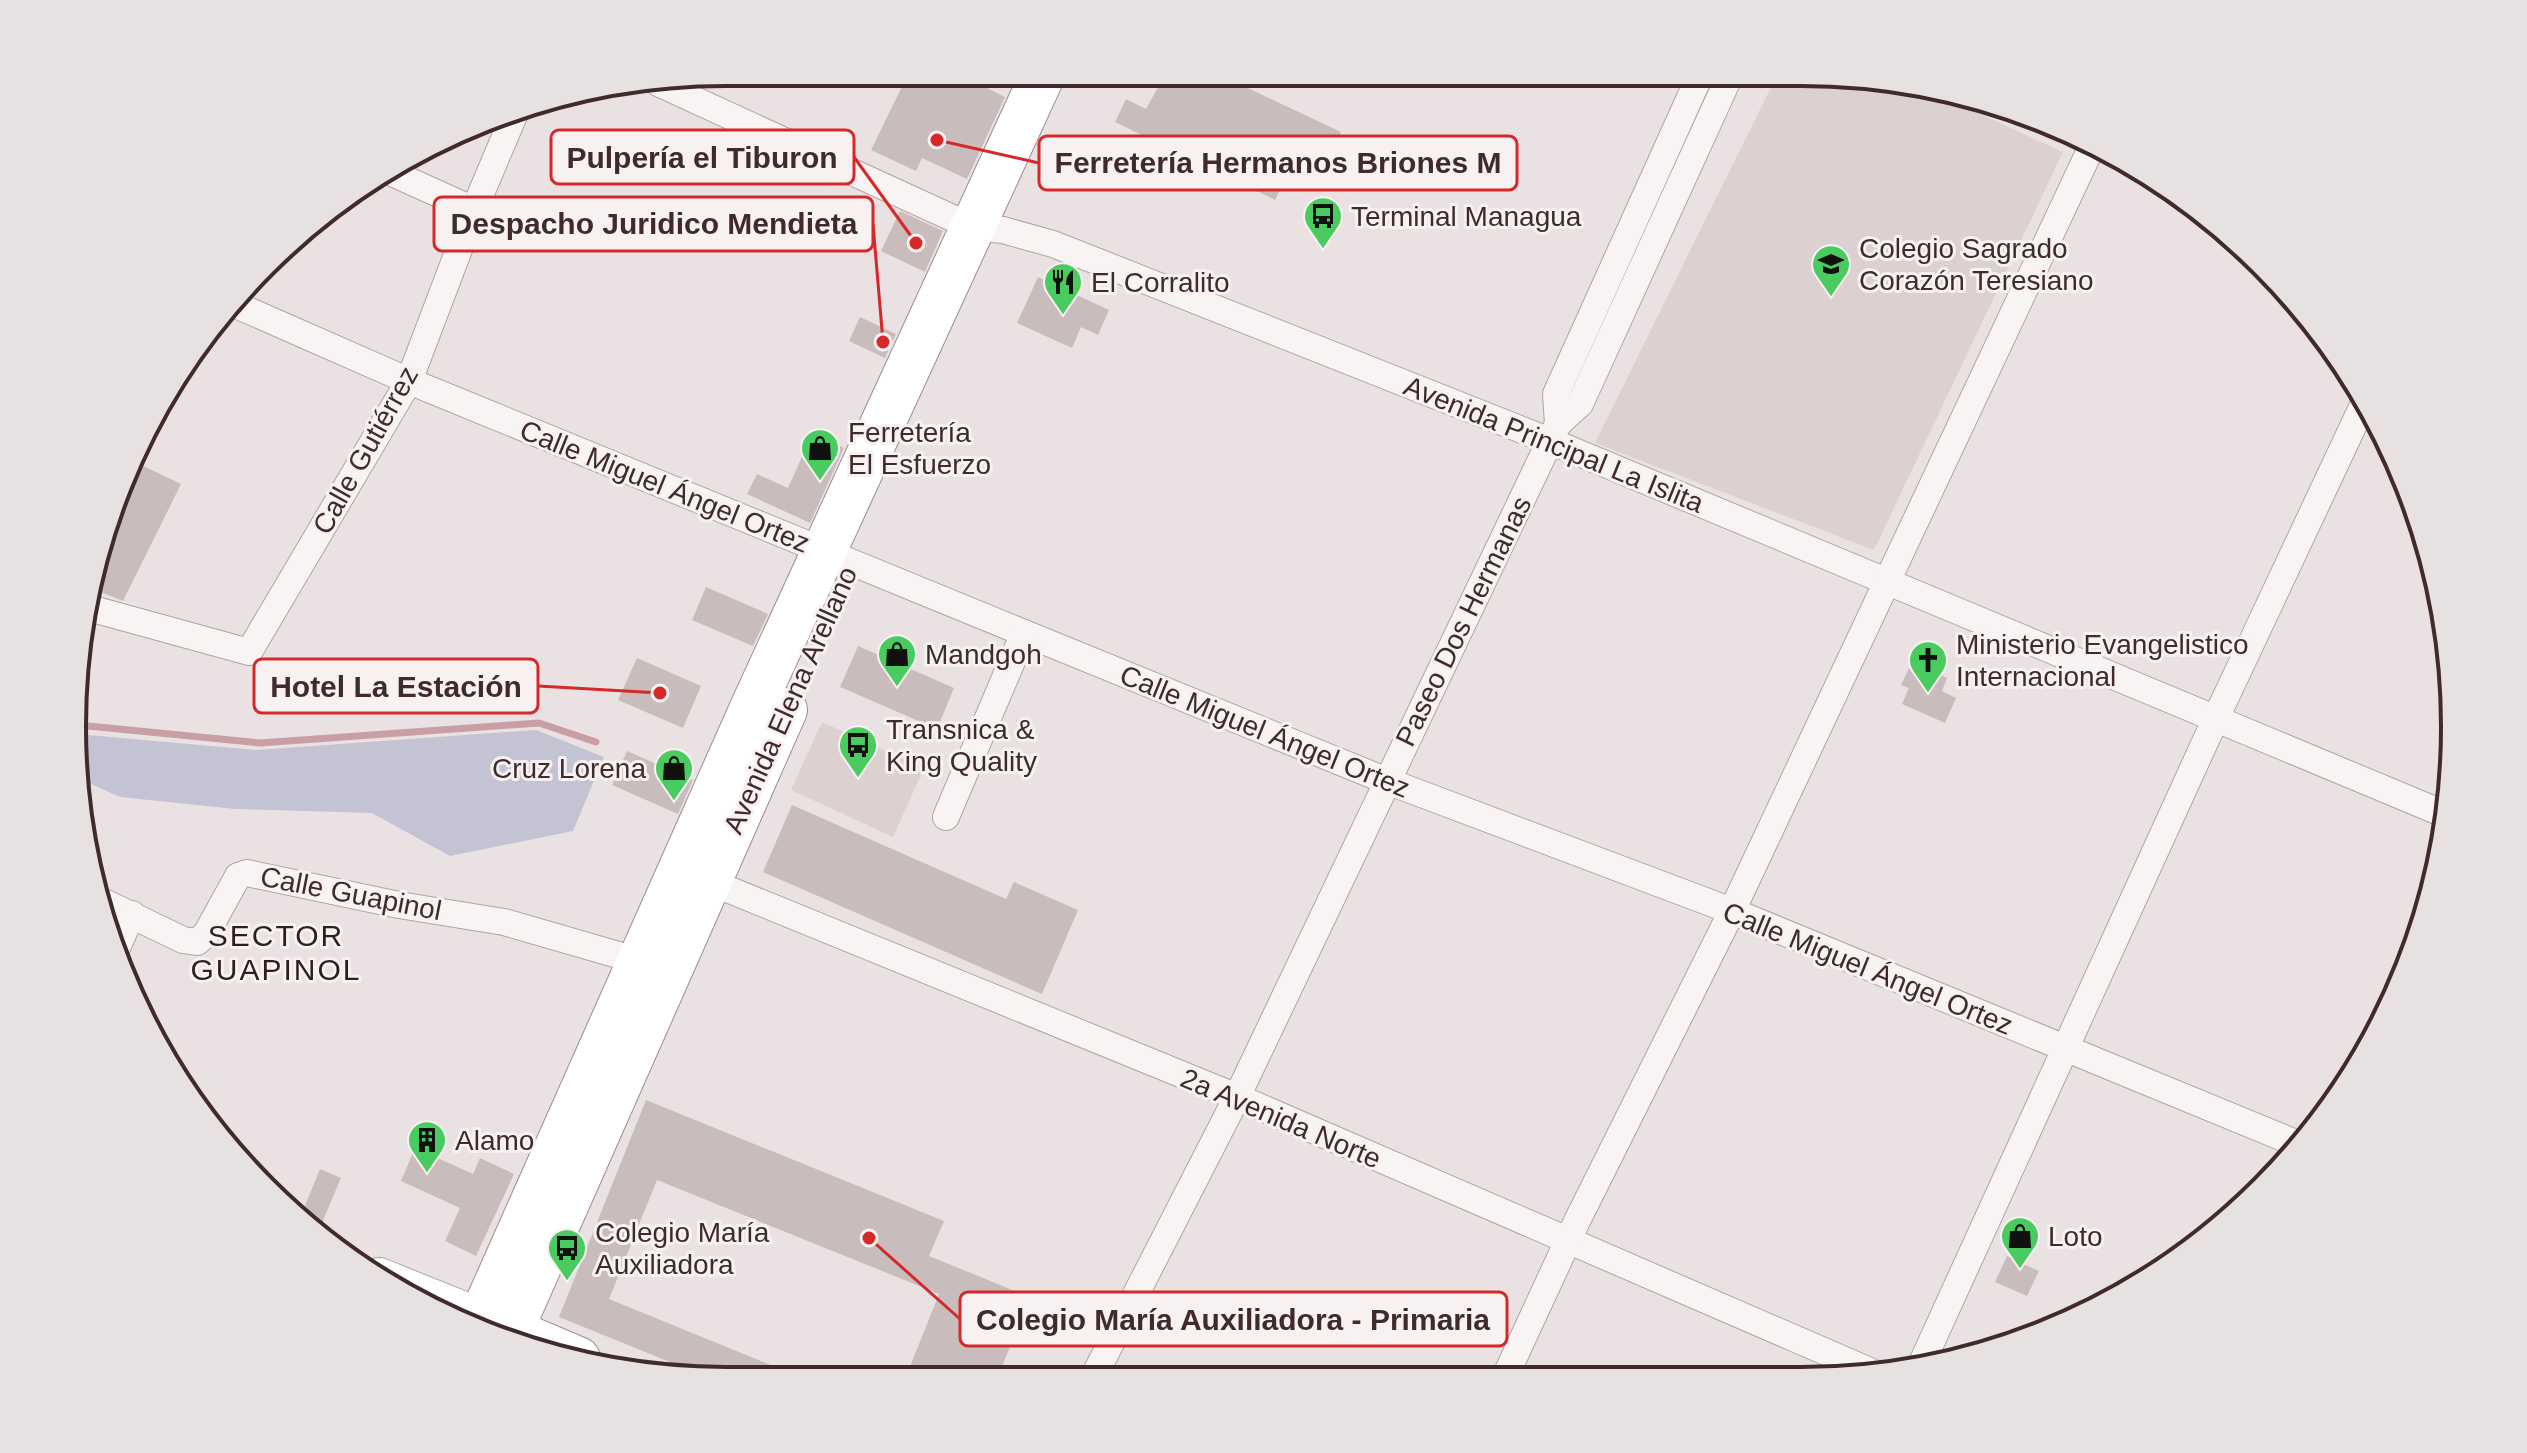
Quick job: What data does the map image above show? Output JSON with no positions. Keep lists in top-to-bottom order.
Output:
{
  "streets": {
    "highway": ["Avenida Elena Arellano"],
    "street": [
      "Avenida Principal La Islita",
      "Calle Gutiérrez",
      "Calle Miguel Ángel Ortez",
      "Paseo Dos Hermanas",
      "Calle Guapinol",
      "2a Avenida Norte"
    ]
  },
  "crossings": [
    ["Avenida Principal La Islita", "Paseo Dos Hermanas"],
    ["Avenida Principal La Islita", "Avenida Elena Arellano"],
    ["Calle Gutiérrez", "Calle Miguel Ángel Ortez"],
    ["Calle Miguel Ángel Ortez", "Paseo Dos Hermanas"],
    ["Calle Miguel Ángel Ortez", "Avenida Elena Arellano"],
    ["Paseo Dos Hermanas", "2a Avenida Norte"],
    ["Avenida Elena Arellano", "Calle Guapinol"],
    ["Avenida Elena Arellano", "2a Avenida Norte"]
  ],
  "districts": ["SECTOR GUAPINOL"],
  "places": {
    "other": [
      "Ferretería Hermanos Briones M",
      "Pulpería el Tiburon",
      "Despacho Juridico Mendieta",
      "Hotel La Estación",
      "Colegio María Auxiliadora - Primaria"
    ],
    "bus stop": ["Terminal Managua", "Transnica & King Quality", "Colegio María Auxiliadora"],
    "school or university": ["Colegio Sagrado Corazón Teresiano"],
    "restaurant": ["El Corralito"],
    "shop": [
      "Ferretería El Esfuerzo",
      "Mandgoh",
      "Cruz Lorena",
      "Loto"
    ],
    "church": ["Ministerio Evangelistico Internacional"],
    "building": ["Alamo"]
  }
}
